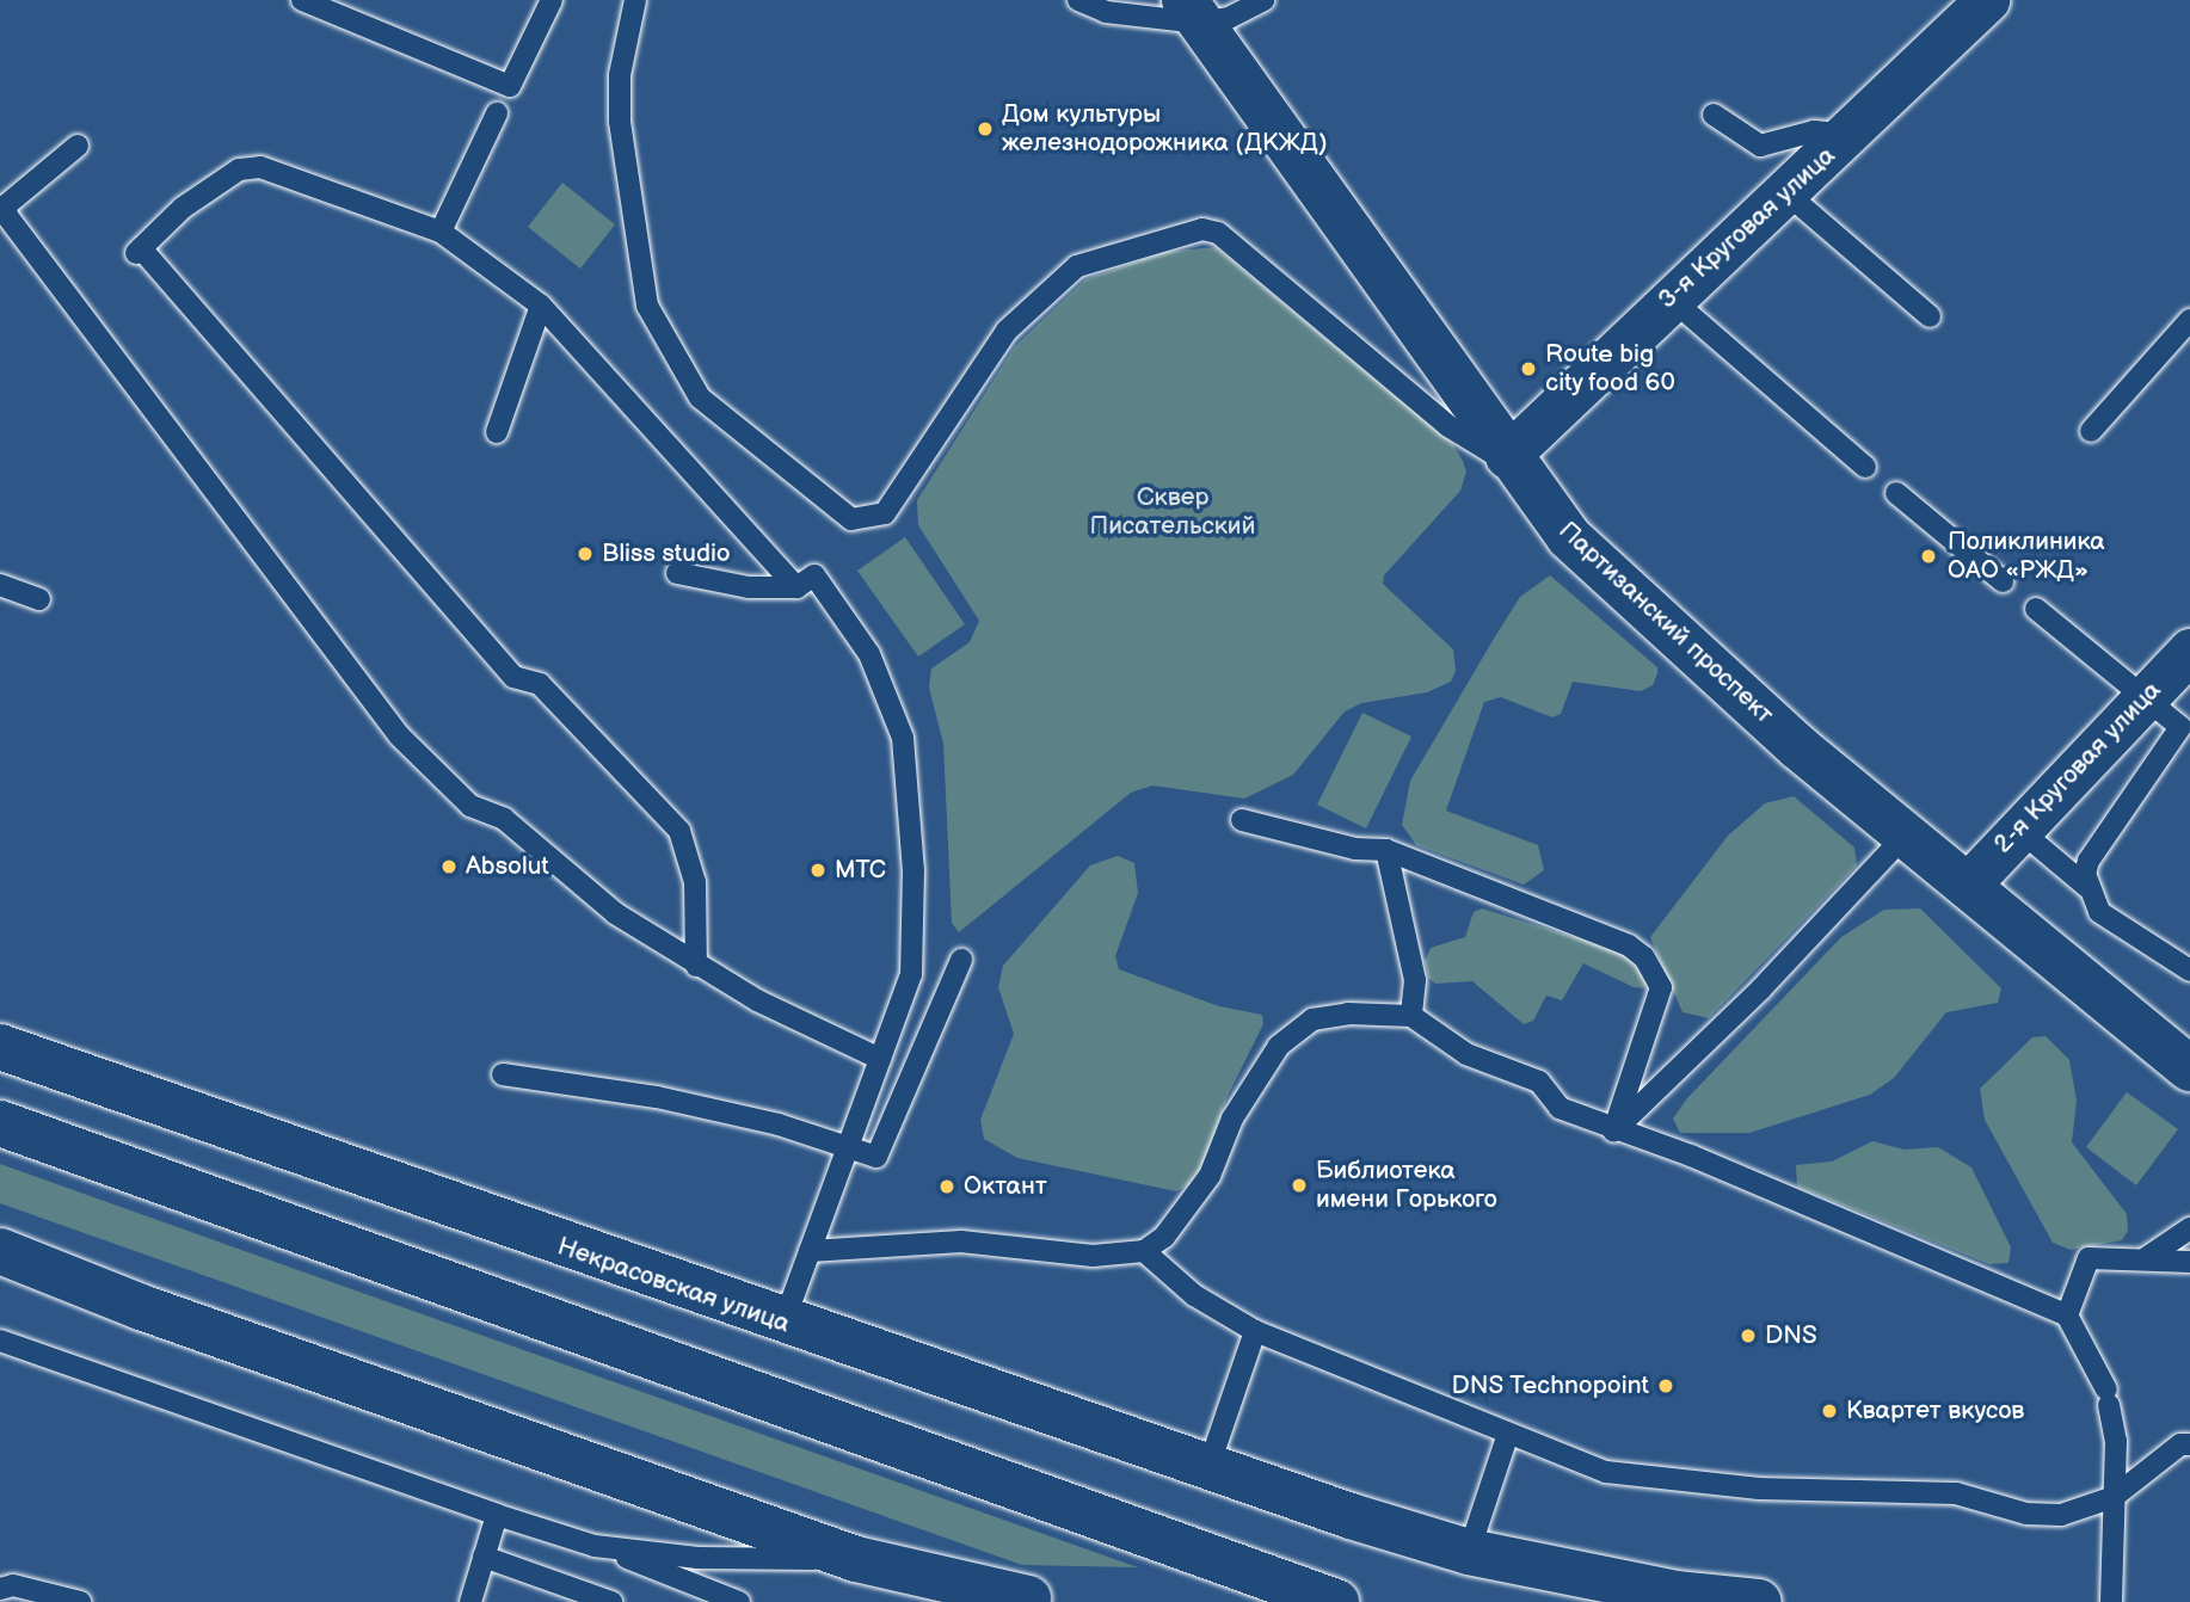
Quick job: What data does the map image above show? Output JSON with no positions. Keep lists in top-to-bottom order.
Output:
{
  "streets": {
    "main road": ["Партизанский проспект", "Некрасовская улица"],
    "street": ["3-я Круговая улица", "2-я Круговая улица"]
  },
  "crossings": [
    ["3-я Круговая улица", "Партизанский проспект"],
    ["Партизанский проспект", "2-я Круговая улица"]
  ],
  "parks": ["Cквер Писательский"],
  "places": [
    "Дом культуры железнодорожника (ДКЖД)",
    "Route big city food 60",
    "Bliss studio",
    "Поликлиника ОАО «РЖД»",
    "Absolut",
    "МТС",
    "Библиотека имени Горького",
    "Октант",
    "DNS",
    "DNS Technopoint",
    "Квартет вкусов"
  ]
}
